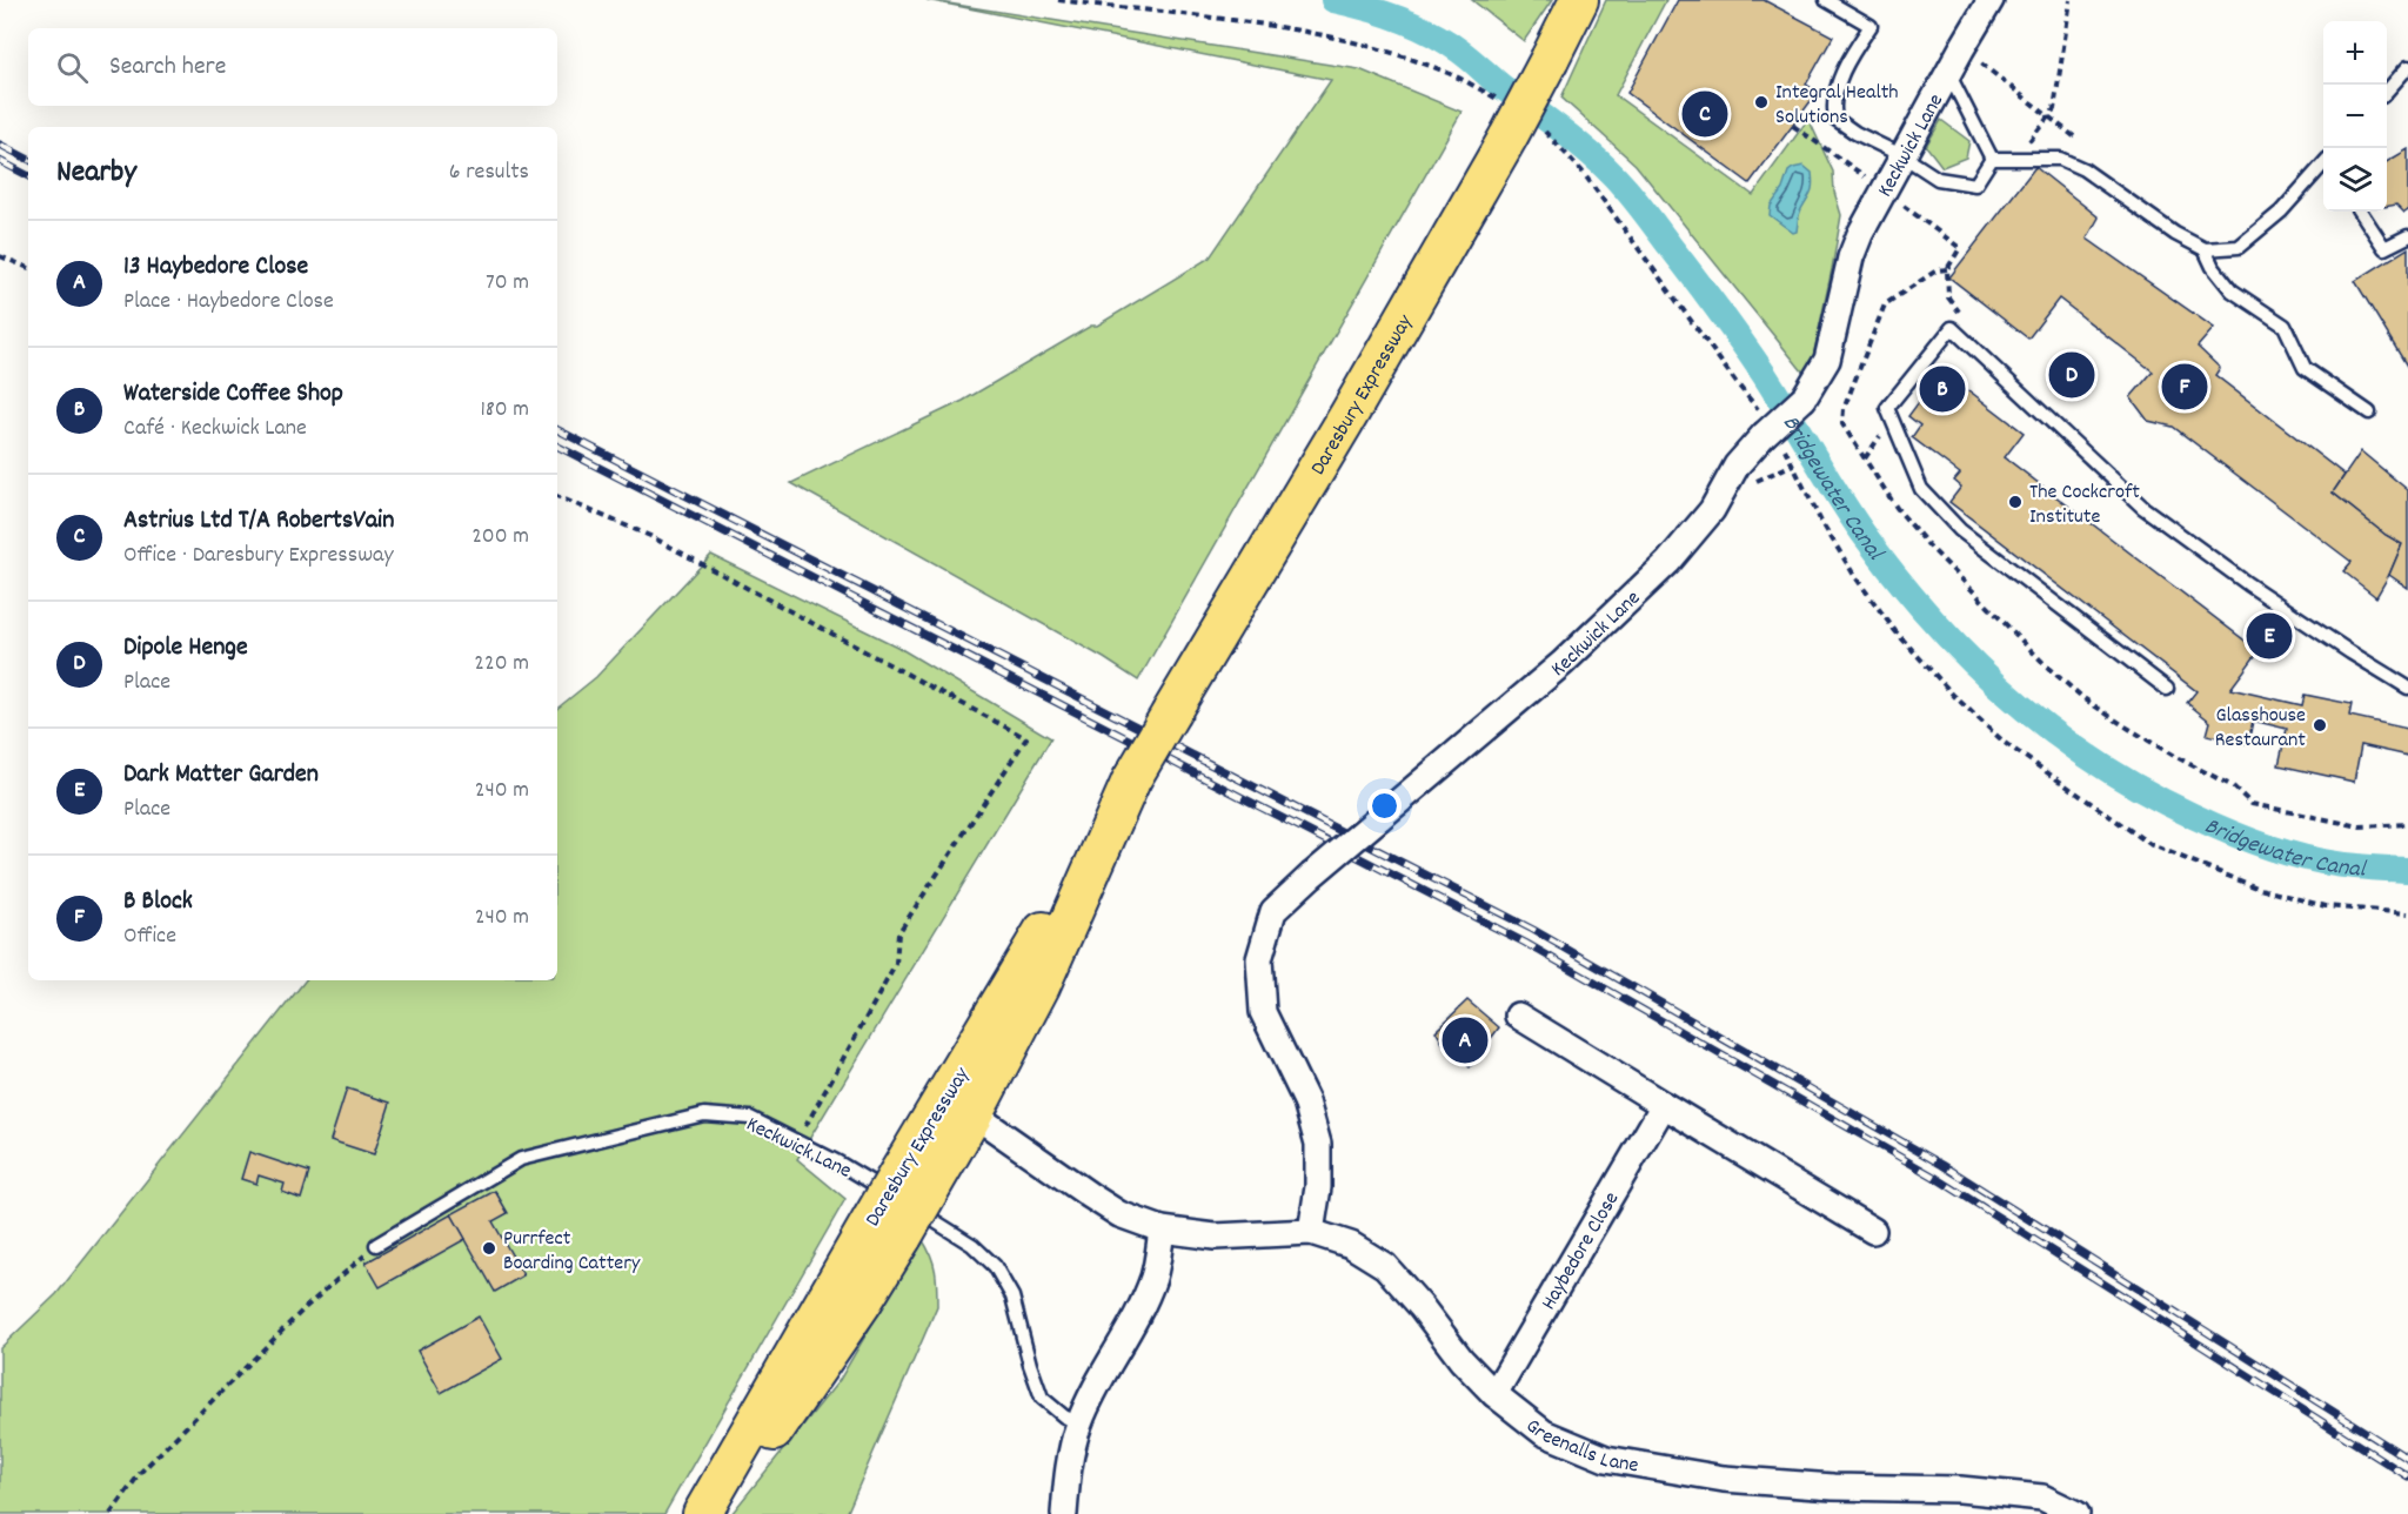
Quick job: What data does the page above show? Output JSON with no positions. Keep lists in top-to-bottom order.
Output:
{
  "streets": {
    "main road": ["Daresbury Expressway"],
    "street": ["Keckwick Lane", "Haybedore Close", "Greenalls Lane"]
  },
  "crossings": [
    ["Keckwick Lane", "Daresbury Expressway"],
    ["Keckwick Lane", "Greenalls Lane"],
    ["Haybedore Close", "Greenalls Lane"]
  ],
  "water": ["Bridgewater Canal"],
  "places": [
    "Integral Health Solutions",
    "The Cockcroft Institute",
    "Glasshouse Restaurant",
    "Purrfect Boarding Cattery"
  ],
  "page": {
    "map_buttons": ["+", "−"],
    "search": "Search here",
    "pins": [
      "C",
      "D",
      "F",
      "B",
      "E",
      "A"
    ],
    "heading": ["Nearby", "6 results"],
    "list": [
      {
        "mark": "A",
        "name": "13 Haybedore Close",
        "note": "Place · Haybedore Close",
        "value": "70 m"
      },
      {
        "mark": "B",
        "name": "Waterside Coffee Shop",
        "note": "Café · Keckwick Lane",
        "value": "180 m"
      },
      {
        "mark": "C",
        "name": "Astrius Ltd T/A RobertsVain",
        "note": "Office · Daresbury Expressway",
        "value": "200 m"
      },
      {
        "mark": "D",
        "name": "Dipole Henge",
        "note": "Place",
        "value": "220 m"
      },
      {
        "mark": "E",
        "name": "Dark Matter Garden",
        "note": "Place",
        "value": "240 m"
      },
      {
        "mark": "F",
        "name": "B Block",
        "note": "Office",
        "value": "240 m"
      }
    ]
  }
}
